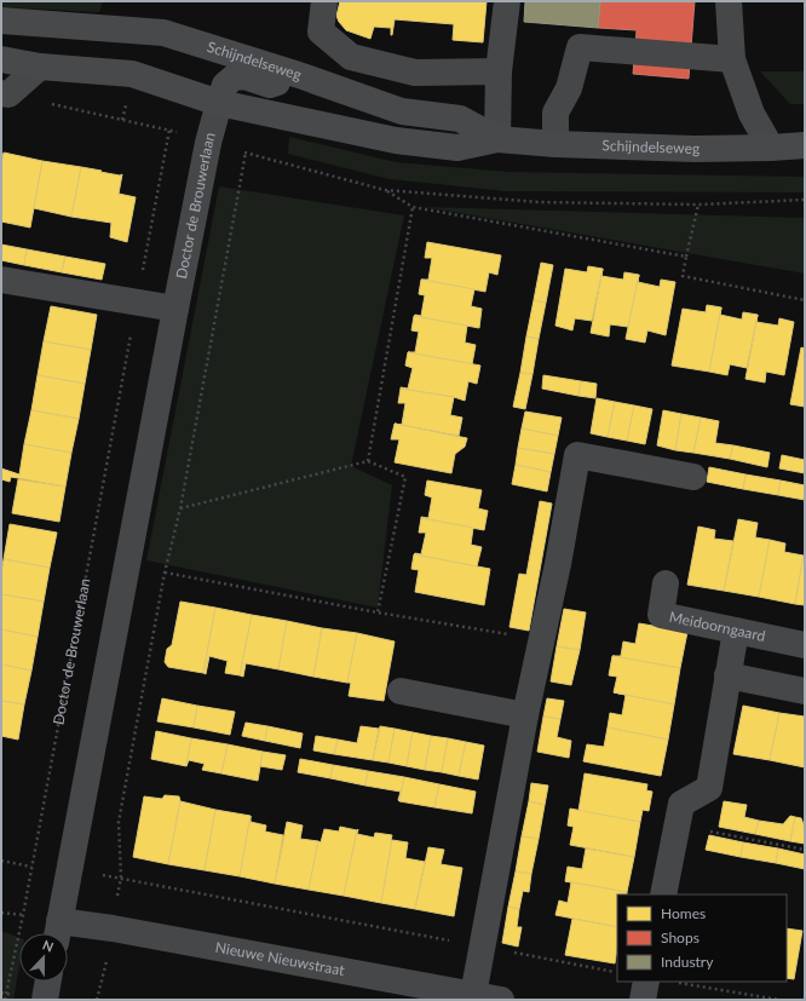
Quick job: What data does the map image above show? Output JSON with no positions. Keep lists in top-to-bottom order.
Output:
{
  "streets": {
    "main road": ["Schijndelseweg"],
    "street": ["Doctor de Brouwerlaan", "Meidoorngaard", "Nieuwe Nieuwstraat"]
  },
  "crossings": [
    ["Schijndelseweg", "Doctor de Brouwerlaan"],
    ["Doctor de Brouwerlaan", "Nieuwe Nieuwstraat"]
  ],
  "legend": ["Homes", "Shops", "Industry"],
  "north": "top"
}
